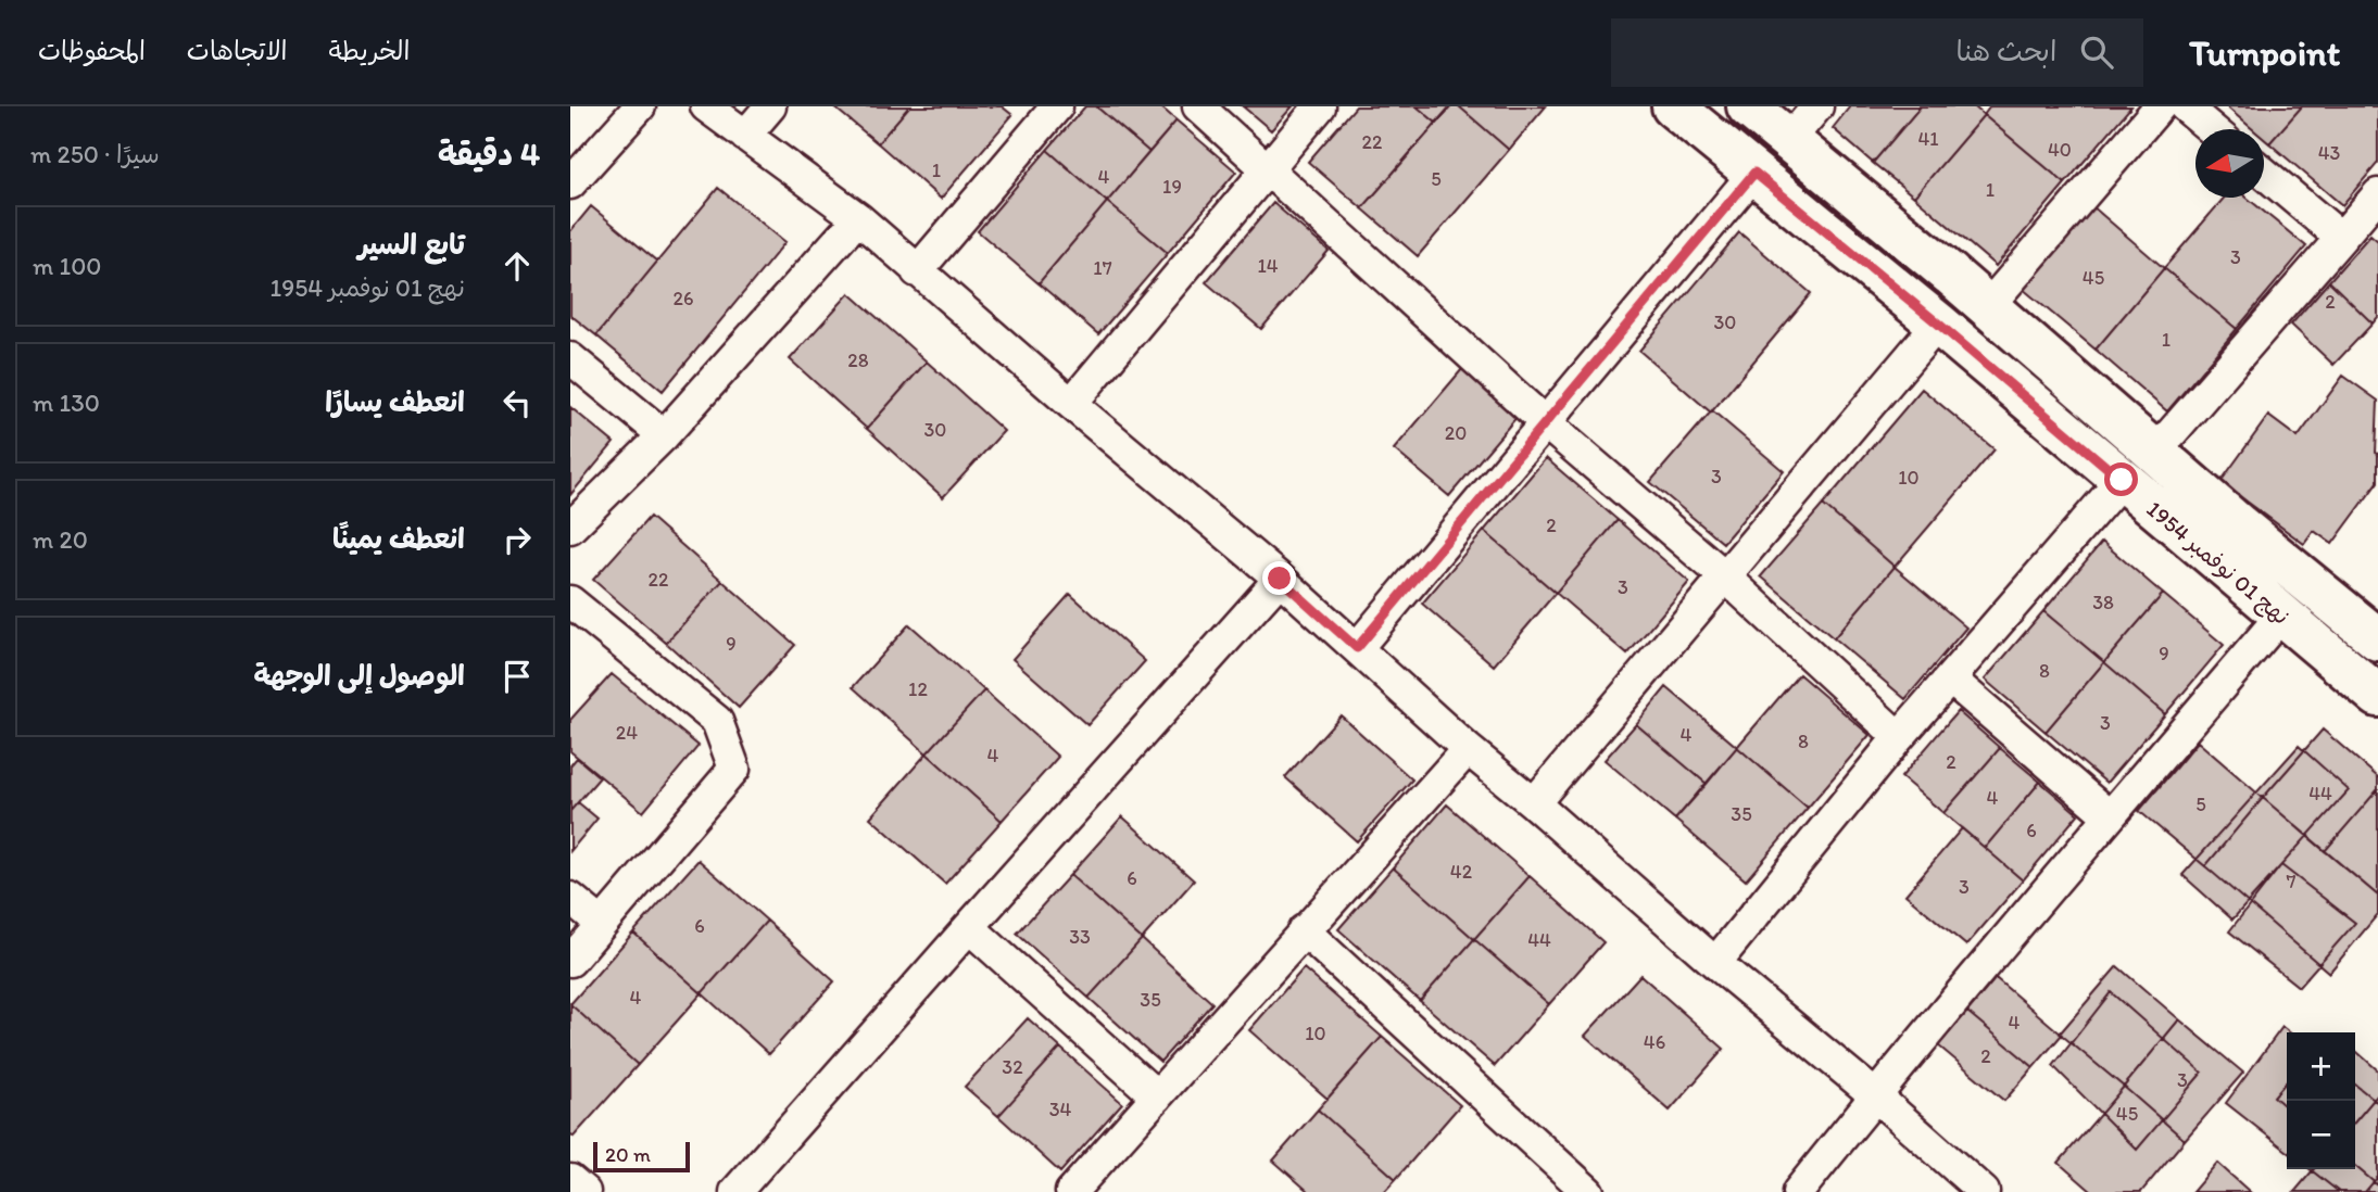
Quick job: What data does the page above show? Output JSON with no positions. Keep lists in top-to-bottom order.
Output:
{
  "streets": {
    "main road": ["نهج 01 نوفمبر 1954"]
  },
  "house_numbers": [
    "41",
    "22",
    "40",
    "43",
    "1",
    "4",
    "5",
    "19",
    "1",
    "3",
    "14",
    "17",
    "45",
    "26",
    "2",
    "30",
    "1",
    "28",
    "30",
    "20",
    "3",
    "10",
    "2",
    "22",
    "3",
    "38",
    "9",
    "9",
    "8",
    "12",
    "3",
    "24",
    "4",
    "8",
    "4",
    "2",
    "44",
    "4",
    "5",
    "35",
    "6",
    "42",
    "6",
    "7",
    "3",
    "6",
    "33",
    "44",
    "4",
    "35",
    "4",
    "10",
    "46",
    "2",
    "32",
    "3",
    "34",
    "45"
  ],
  "scale_bar": "20 m",
  "north": "left",
  "page": {
    "header": "Turnpoint",
    "search": "ابحث هنا",
    "nav": ["الخريطة", "الاتجاهات", "المحفوظات"],
    "heading": ["4 دقيقة", "سيرًا · 250 m"],
    "list": [
      ["تابع السير", "نهج 01 نوفمبر 1954", "100 m"],
      ["انعطف يسارًا", "130 m"],
      ["انعطف يمينًا", "20 m"],
      "الوصول إلى الوجهة"
    ],
    "map_buttons": ["+", "−"],
    "scale": "20 m"
  }
}
